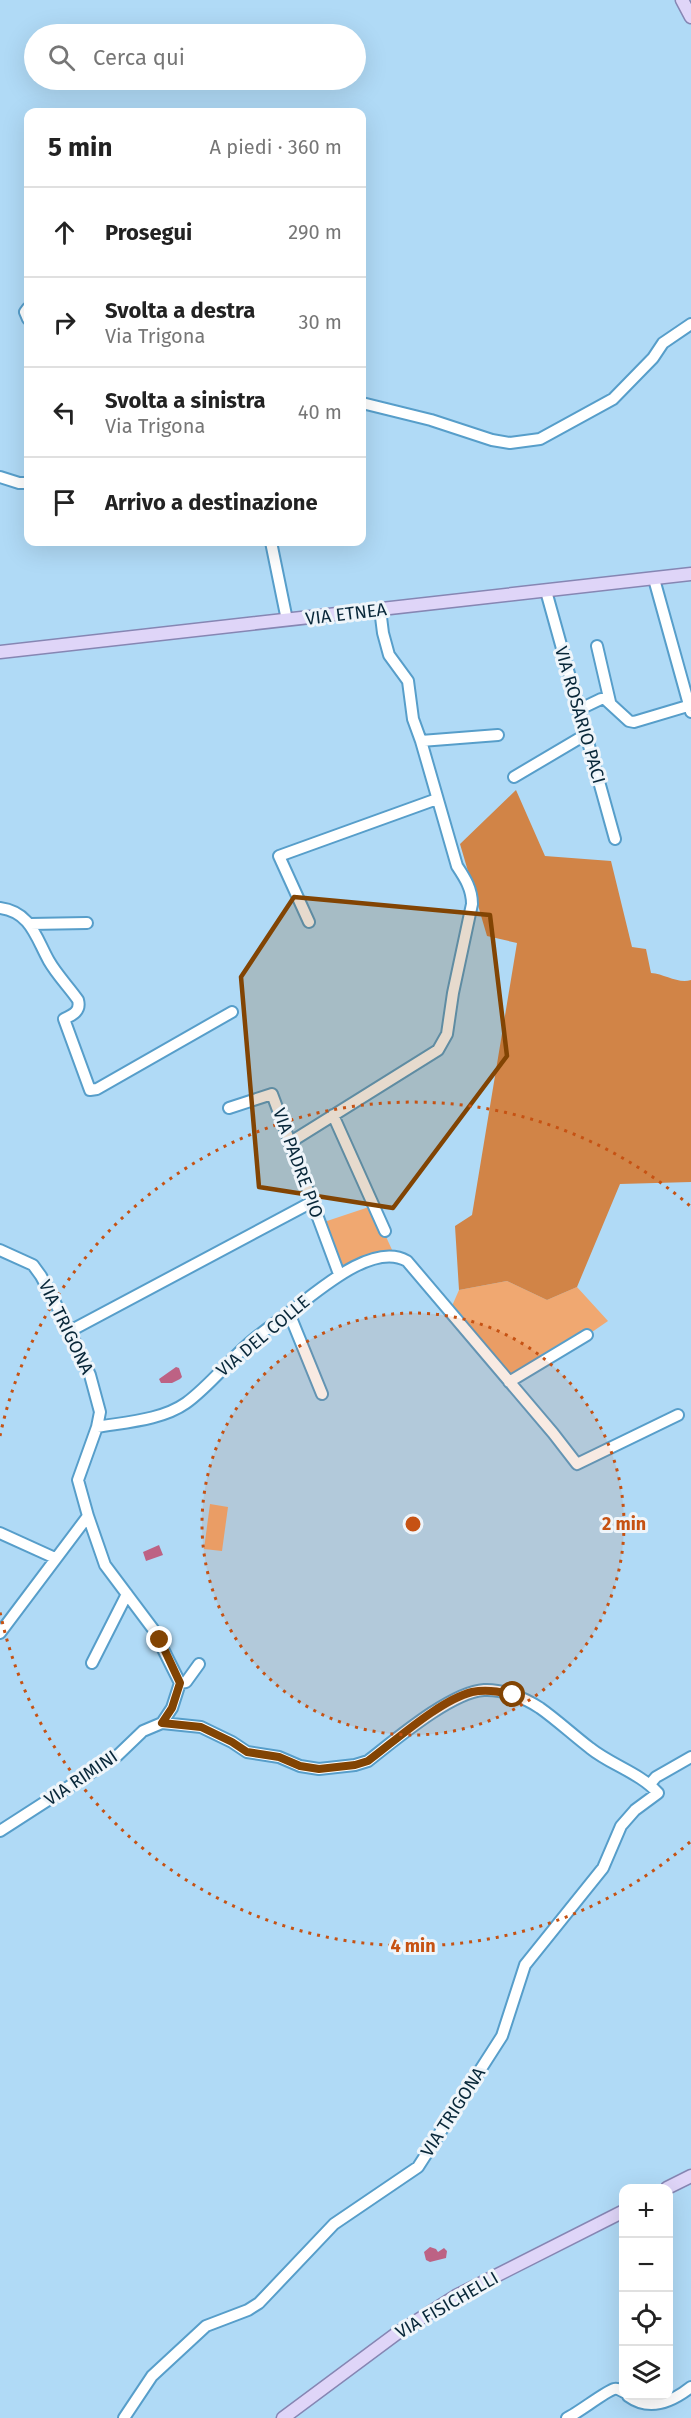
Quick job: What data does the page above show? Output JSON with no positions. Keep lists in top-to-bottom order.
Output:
{
  "streets": {
    "main road": ["VIA ETNEA", "VIA FISICHELLI"],
    "street": [
      "VIA ROSARIO PACI",
      "VIA PADRE PIO",
      "VIA TRIGONA",
      "VIA DEL COLLE",
      "VIA RIMINI"
    ]
  },
  "crossings": [
    ["VIA ETNEA", "VIA ROSARIO PACI"],
    ["VIA PADRE PIO", "VIA DEL COLLE"],
    ["VIA TRIGONA", "VIA DEL COLLE"]
  ],
  "page": {
    "search": "Cerca qui",
    "heading": ["5 min", "A piedi · 360 m"],
    "list": [
      ["Prosegui", "290 m"],
      ["Svolta a destra", "Via Trigona", "30 m"],
      ["Svolta a sinistra", "Via Trigona", "40 m"],
      "Arrivo a destinazione"
    ],
    "map_buttons": ["+", "−"]
  },
  "rings": ["2 min", "4 min"]
}
